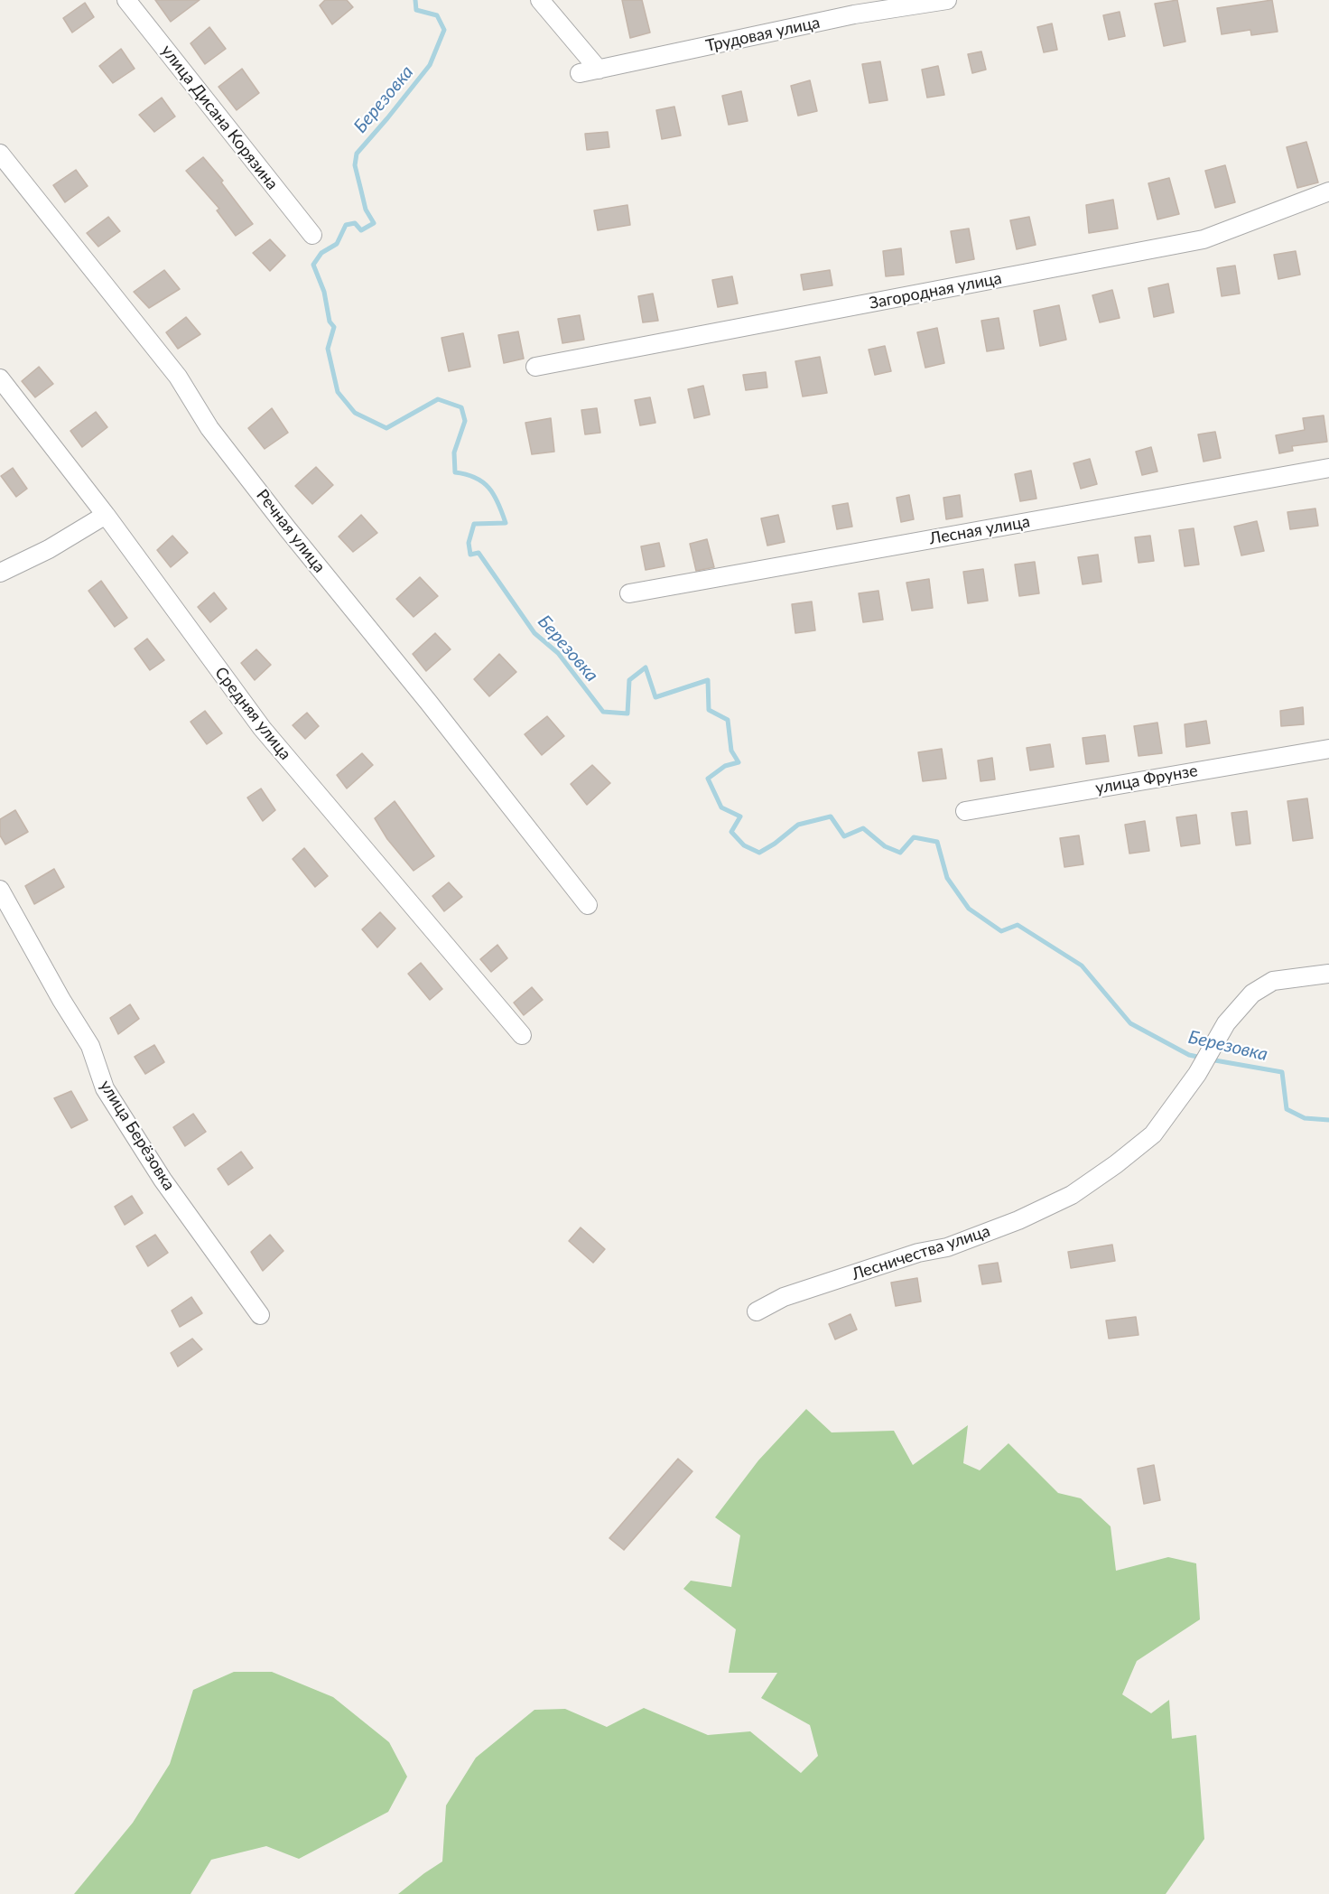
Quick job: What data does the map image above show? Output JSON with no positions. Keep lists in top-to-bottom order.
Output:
{
  "streets": {
    "street": [
      "Трудовая улица",
      "улица Дисана Корязина",
      "Загородная улица",
      "Лесная улица",
      "Речная улица",
      "Средняя улица",
      "улица Фрунзе",
      "улица Берёзовка",
      "Лесничества улица"
    ]
  },
  "water": ["Березовка"]
}
